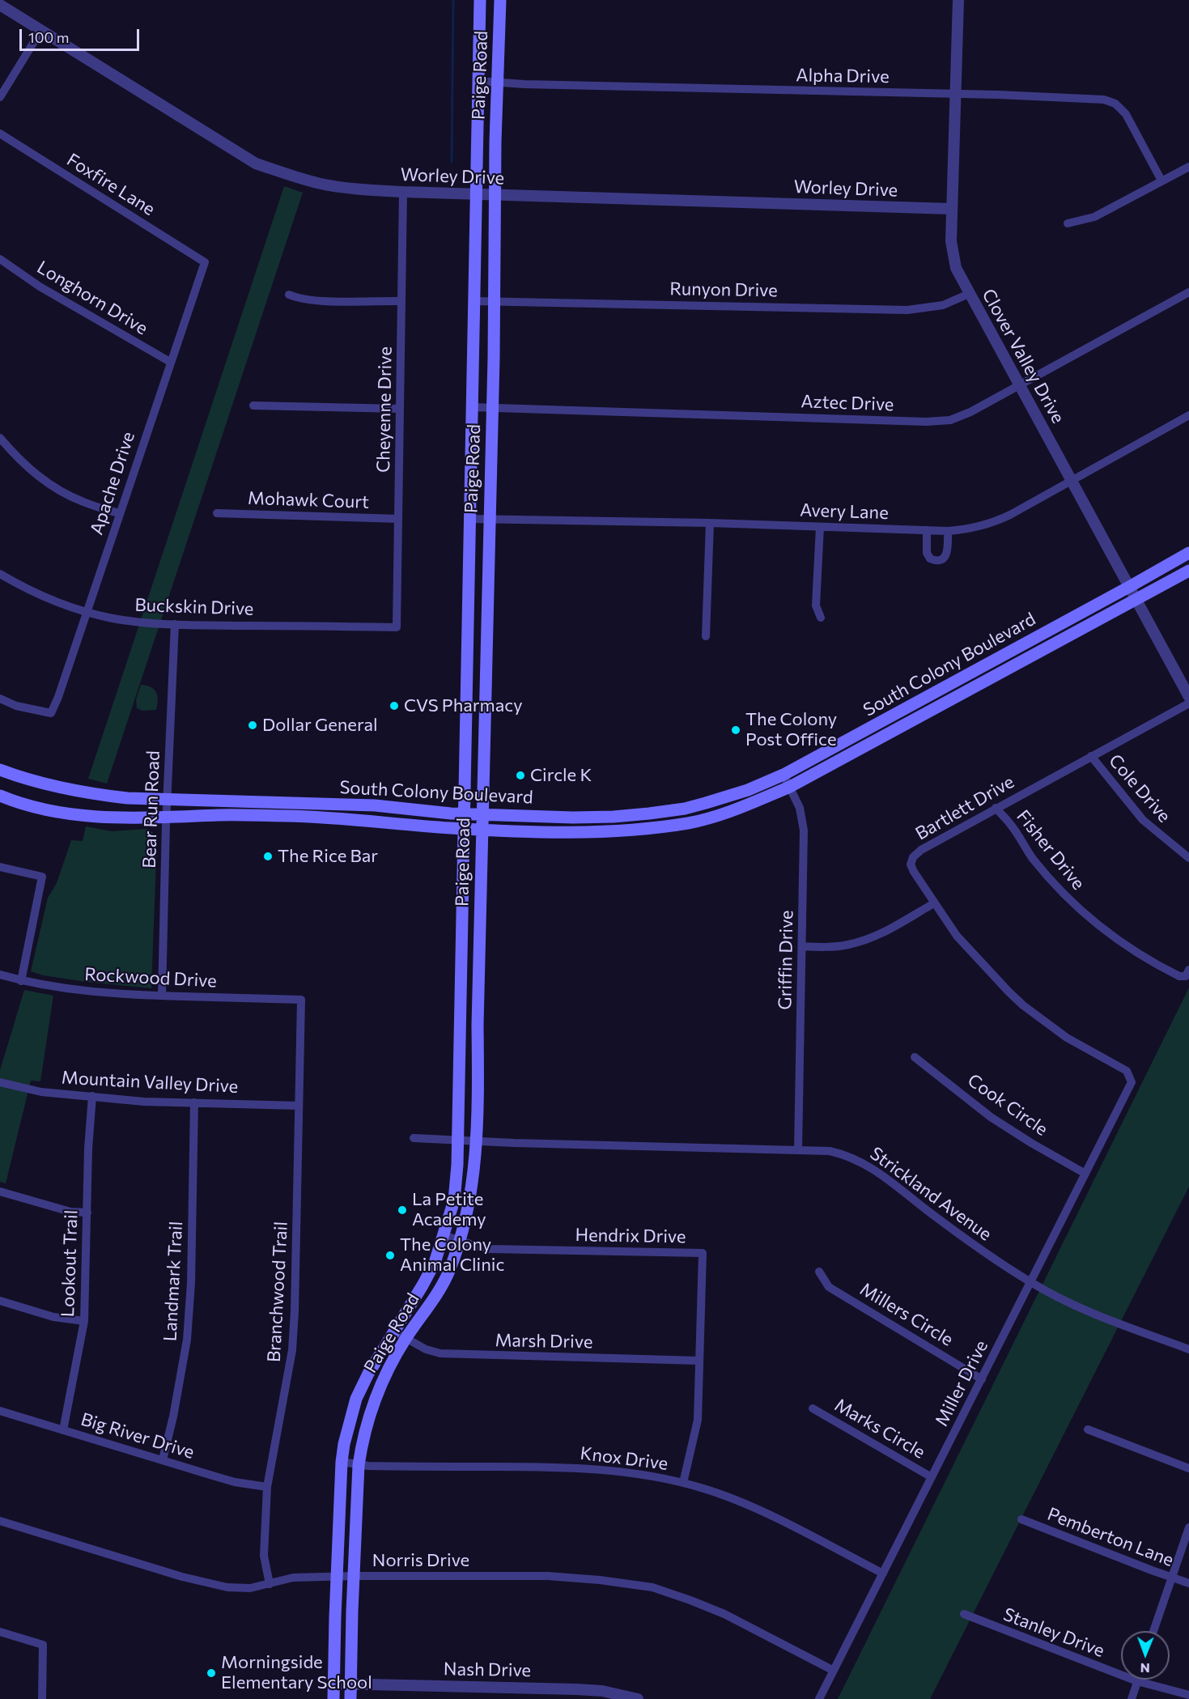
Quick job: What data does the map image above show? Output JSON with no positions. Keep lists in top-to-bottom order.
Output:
{
  "streets": {
    "main road": ["Paige Road", "South Colony Boulevard"],
    "street": [
      "Alpha Drive",
      "Worley Drive",
      "Foxfire Lane",
      "Runyon Drive",
      "Longhorn Drive",
      "Clover Valley Drive",
      "Aztec Drive",
      "Cheyenne Drive",
      "Apache Drive",
      "Mohawk Court",
      "Avery Lane",
      "Buckskin Drive",
      "Cole Drive",
      "Bartlett Drive",
      "Bear Run Road",
      "Fisher Drive",
      "Griffin Drive",
      "Rockwood Drive",
      "Mountain Valley Drive",
      "Cook Circle",
      "Strickland Avenue",
      "Hendrix Drive",
      "Lookout Trail",
      "Landmark Trail",
      "Branchwood Trail",
      "Millers Circle",
      "Marsh Drive",
      "Miller Drive",
      "Marks Circle",
      "Big River Drive",
      "Knox Drive",
      "Pemberton Lane",
      "Norris Drive",
      "Stanley Drive",
      "Nash Drive"
    ]
  },
  "crossings": [
    ["Paige Road", "Alpha Drive"],
    ["Paige Road", "Worley Drive"],
    ["Paige Road", "Runyon Drive"],
    ["Paige Road", "Aztec Drive"],
    ["Paige Road", "Avery Lane"],
    ["Paige Road", "South Colony Boulevard"],
    ["Paige Road", "Strickland Avenue"],
    ["Paige Road", "Hendrix Drive"],
    ["Paige Road", "Marsh Drive"],
    ["Paige Road", "Knox Drive"],
    ["Paige Road", "Norris Drive"],
    ["Paige Road", "Nash Drive"],
    ["Alpha Drive", "Clover Valley Drive"],
    ["Worley Drive", "Clover Valley Drive"],
    ["Worley Drive", "Cheyenne Drive"],
    ["Foxfire Lane", "Apache Drive"],
    ["Runyon Drive", "Clover Valley Drive"],
    ["Longhorn Drive", "Apache Drive"],
    ["Clover Valley Drive", "Aztec Drive"],
    ["Clover Valley Drive", "Avery Lane"],
    ["Clover Valley Drive", "South Colony Boulevard"],
    ["Cheyenne Drive", "Mohawk Court"],
    ["Cheyenne Drive", "Buckskin Drive"],
    ["Apache Drive", "Buckskin Drive"],
    ["Buckskin Drive", "Bear Run Road"],
    ["South Colony Boulevard", "Bear Run Road"],
    ["South Colony Boulevard", "Griffin Drive"],
    ["Cole Drive", "Bartlett Drive"],
    ["Bartlett Drive", "Fisher Drive"],
    ["Bartlett Drive", "Miller Drive"],
    ["Bear Run Road", "Rockwood Drive"],
    ["Griffin Drive", "Strickland Avenue"],
    ["Rockwood Drive", "Branchwood Trail"],
    ["Mountain Valley Drive", "Lookout Trail"],
    ["Mountain Valley Drive", "Landmark Trail"],
    ["Mountain Valley Drive", "Branchwood Trail"],
    ["Cook Circle", "Miller Drive"],
    ["Strickland Avenue", "Miller Drive"],
    ["Hendrix Drive", "Marsh Drive"],
    ["Hendrix Drive", "Knox Drive"],
    ["Lookout Trail", "Big River Drive"],
    ["Landmark Trail", "Big River Drive"],
    ["Branchwood Trail", "Big River Drive"],
    ["Branchwood Trail", "Norris Drive"],
    ["Millers Circle", "Miller Drive"],
    ["Miller Drive", "Marks Circle"],
    ["Miller Drive", "Knox Drive"],
    ["Miller Drive", "Norris Drive"]
  ],
  "places": [
    "CVS Pharmacy",
    "Dollar General",
    "The Colony Post Office",
    "Circle K",
    "The Rice Bar",
    "La Petite Academy",
    "The Colony Animal Clinic",
    "Morningside Elementary School"
  ],
  "scale_bar": "100 m",
  "north": "bottom"
}
